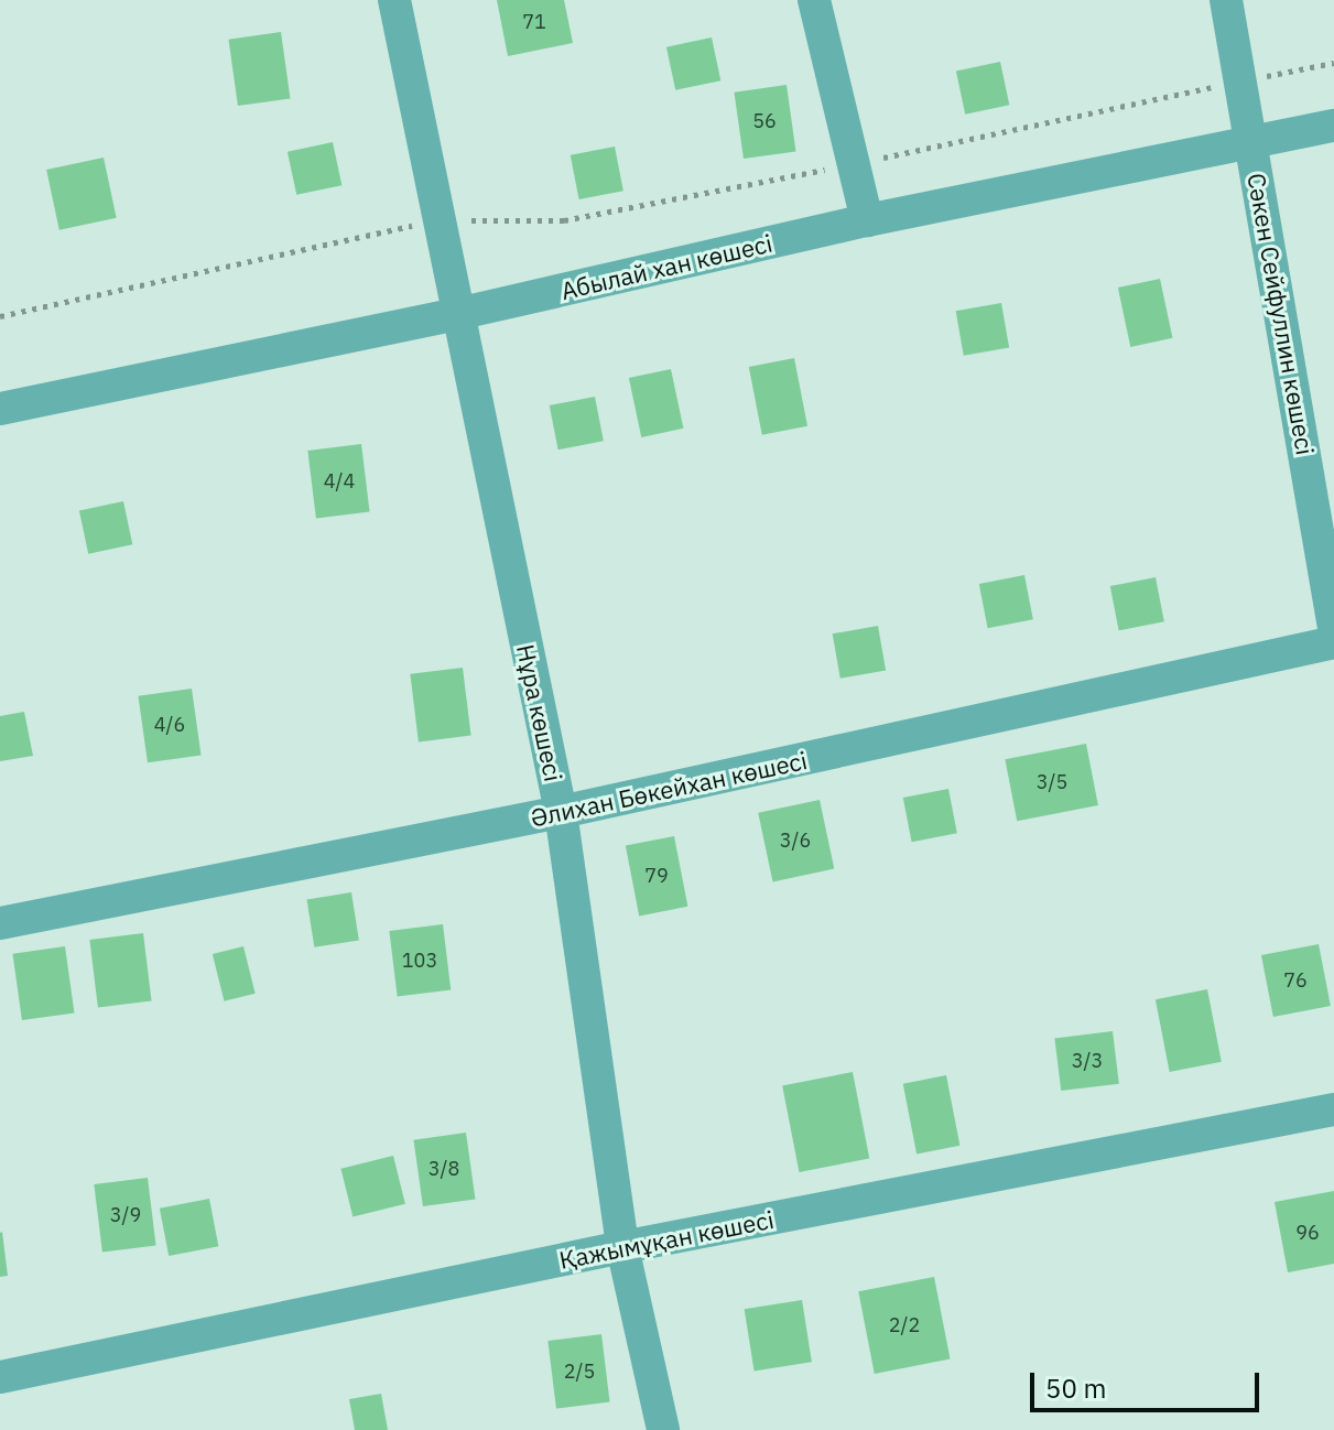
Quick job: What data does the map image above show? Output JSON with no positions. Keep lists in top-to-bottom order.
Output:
{
  "streets": {
    "street": [
      "Абылай хан көшесі",
      "Сәкен Сейфуллин көшесі",
      "Нұра көшесі",
      "Әлихан Бөкейхан көшесі",
      "Қажымұқан көшесі"
    ]
  },
  "crossings": [
    ["Абылай хан көшесі", "Сәкен Сейфуллин көшесі"],
    ["Абылай хан көшесі", "Нұра көшесі"],
    ["Нұра көшесі", "Әлихан Бөкейхан көшесі"],
    ["Нұра көшесі", "Қажымұқан көшесі"]
  ],
  "house_numbers": [
    "71",
    "56",
    "4/4",
    "4/6",
    "3/5",
    "3/6",
    "79",
    "103",
    "76",
    "3/3",
    "3/8",
    "3/9",
    "96",
    "2/2",
    "2/5"
  ],
  "scale_bar": "50 m"
}
